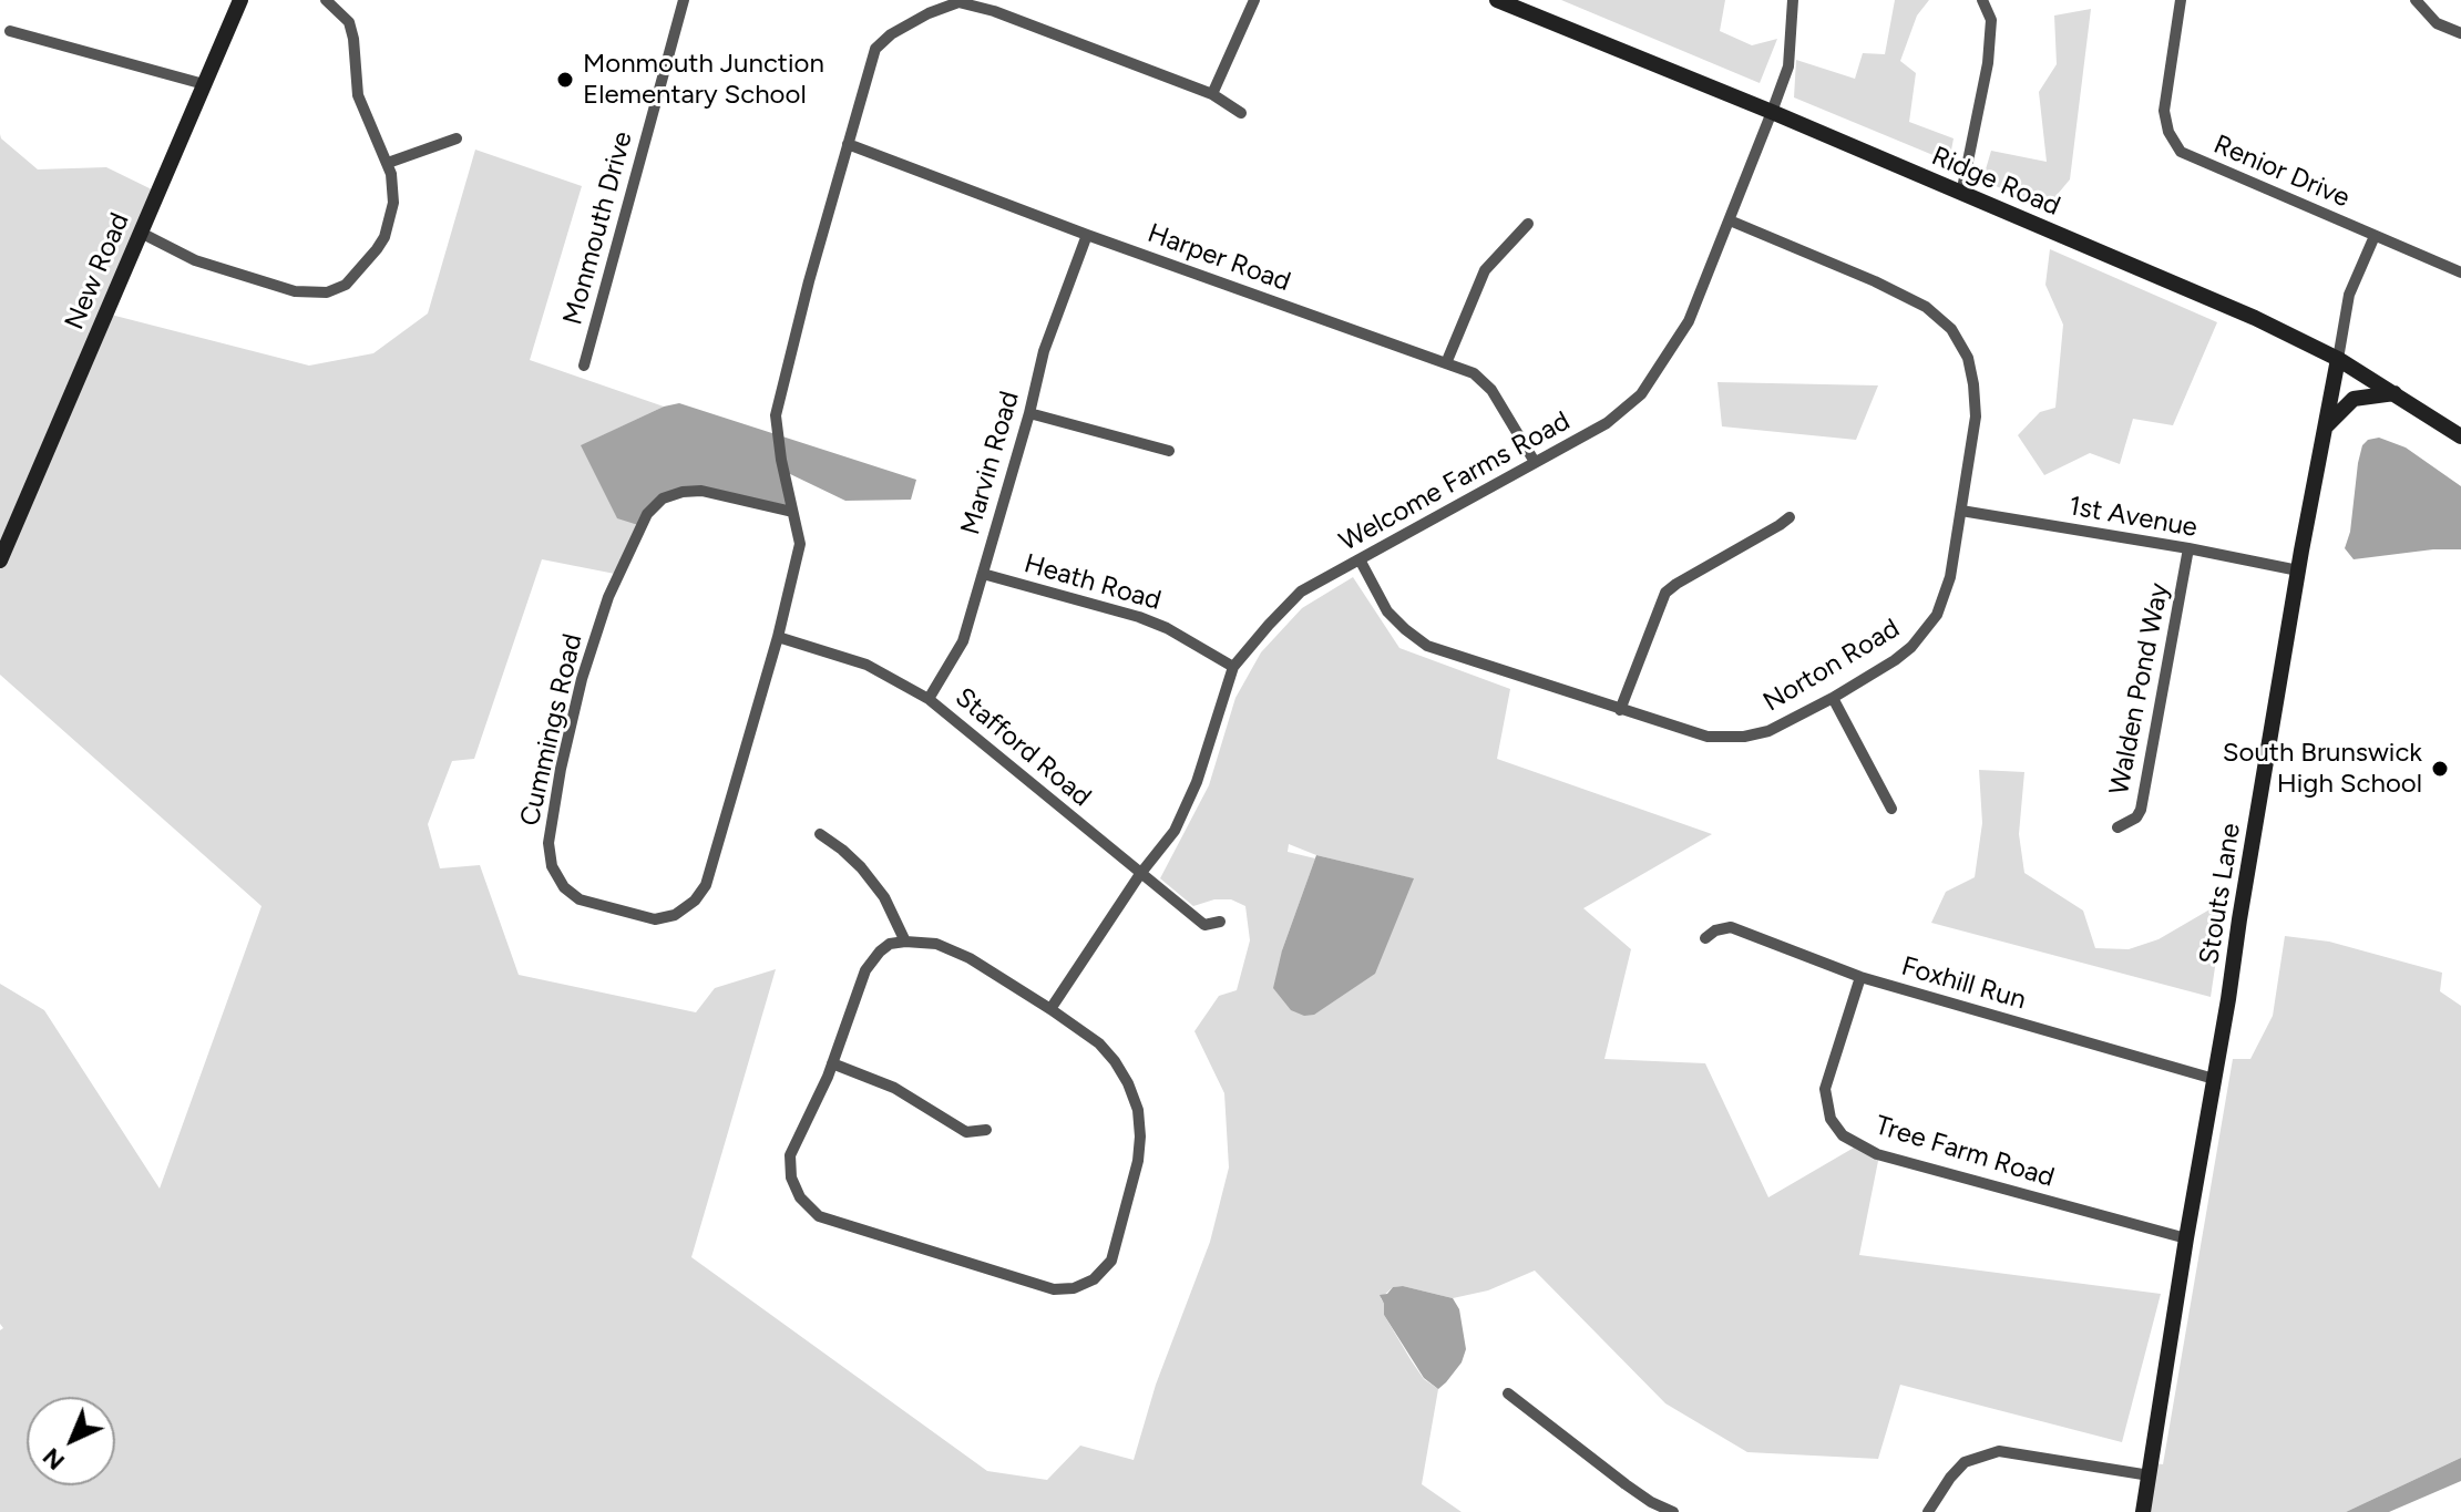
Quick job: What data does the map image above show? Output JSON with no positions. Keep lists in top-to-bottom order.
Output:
{
  "streets": {
    "street": [
      "Renior Drive",
      "Ridge Road",
      "Monmouth Drive",
      "Harper Road",
      "New Road",
      "Marvin Road",
      "Welcome Farms Road",
      "1st Avenue",
      "Heath Road",
      "Norton Road",
      "Walden Pond Way",
      "Cummings Road",
      "Stafford Road",
      "Stouts Lane",
      "Foxhill Run",
      "Tree Farm Road"
    ]
  },
  "crossings": [
    ["Renior Drive", "Stouts Lane"],
    ["Ridge Road", "Welcome Farms Road"],
    ["Ridge Road", "Stouts Lane"],
    ["Harper Road", "Marvin Road"],
    ["Harper Road", "Welcome Farms Road"],
    ["Harper Road", "Cummings Road"],
    ["Marvin Road", "Heath Road"],
    ["Marvin Road", "Stafford Road"],
    ["Welcome Farms Road", "Heath Road"],
    ["Welcome Farms Road", "Norton Road"],
    ["Welcome Farms Road", "Stafford Road"],
    ["1st Avenue", "Norton Road"],
    ["1st Avenue", "Walden Pond Way"],
    ["1st Avenue", "Stouts Lane"],
    ["Cummings Road", "Stafford Road"],
    ["Stouts Lane", "Foxhill Run"],
    ["Stouts Lane", "Tree Farm Road"],
    ["Foxhill Run", "Tree Farm Road"]
  ],
  "places": ["Monmouth Junction Elementary School", "South Brunswick High School"],
  "north": "bottom left"
}
